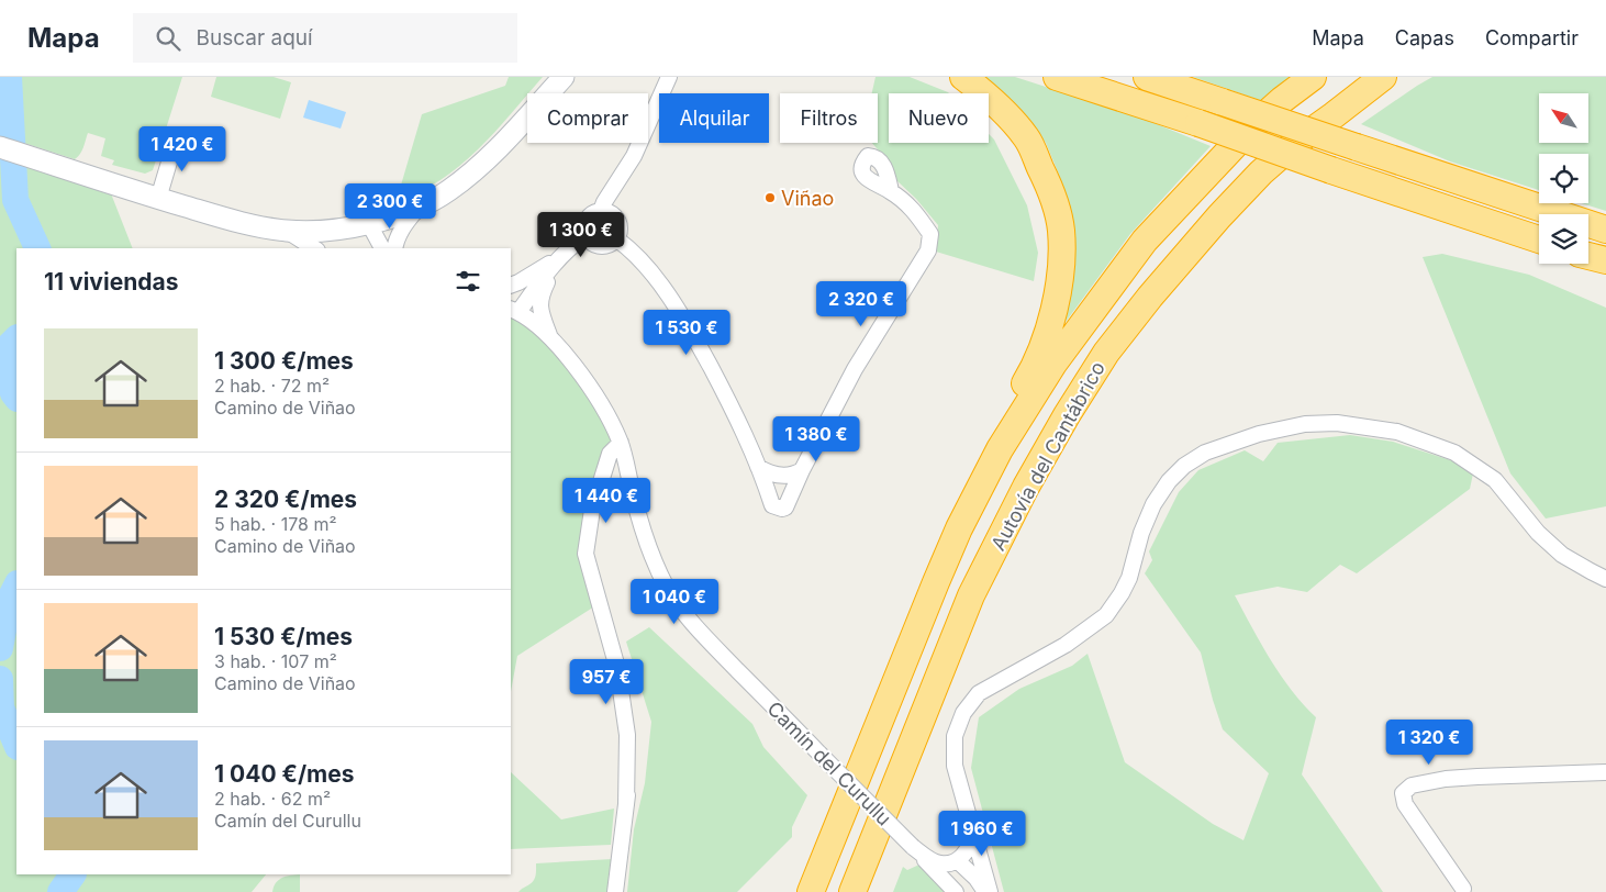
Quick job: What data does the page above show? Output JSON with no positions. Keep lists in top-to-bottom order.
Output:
{
  "streets": {
    "highway": ["Autovía del Cantábrico"],
    "street": ["Camín del Curullu"]
  },
  "places": ["Viñao"],
  "north": "top left",
  "page": {
    "header": "Mapa",
    "search": "Buscar aquí",
    "nav": ["Mapa", "Capas", "Compartir"],
    "chip": [
      "Comprar",
      "Alquilar",
      "Filtros",
      "Nuevo"
    ],
    "price": [
      "1 420 €",
      "2 300 €",
      "1 300 €",
      "2 320 €",
      "1 530 €",
      "1 380 €",
      "1 440 €",
      "1 040 €",
      "957 €",
      "1 320 €",
      "1 960 €"
    ],
    "heading": "11 viviendas",
    "list": [
      {
        "name": "1 300 €/mes",
        "note": "2 hab. · 72 m² · Camino de Viñao"
      },
      {
        "name": "2 320 €/mes",
        "note": "5 hab. · 178 m² · Camino de Viñao"
      },
      {
        "name": "1 530 €/mes",
        "note": "3 hab. · 107 m² · Camino de Viñao"
      },
      {
        "name": "1 040 €/mes",
        "note": "2 hab. · 62 m² · Camín del Curullu"
      }
    ]
  }
}
